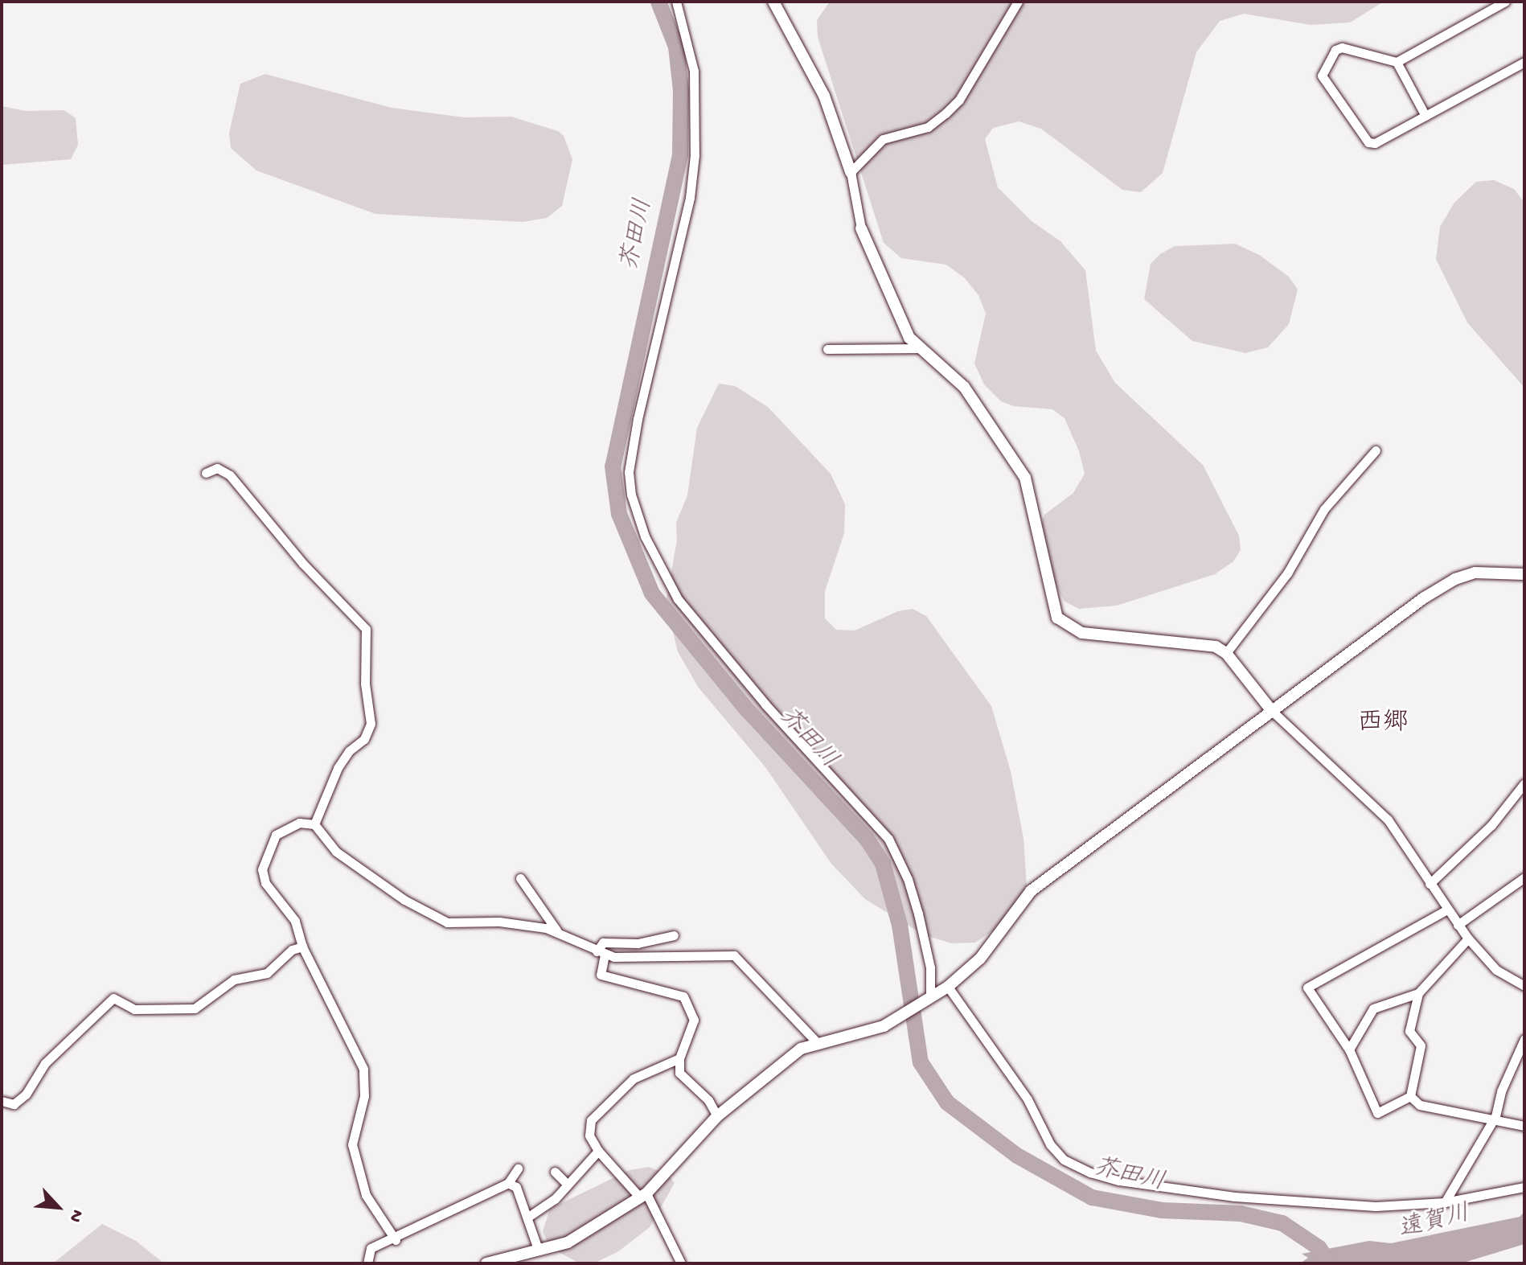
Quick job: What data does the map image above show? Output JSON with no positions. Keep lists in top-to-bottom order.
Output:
{
  "districts": ["西郷"],
  "water": ["芥田川", "遠賀川"],
  "north": "bottom right"
}
